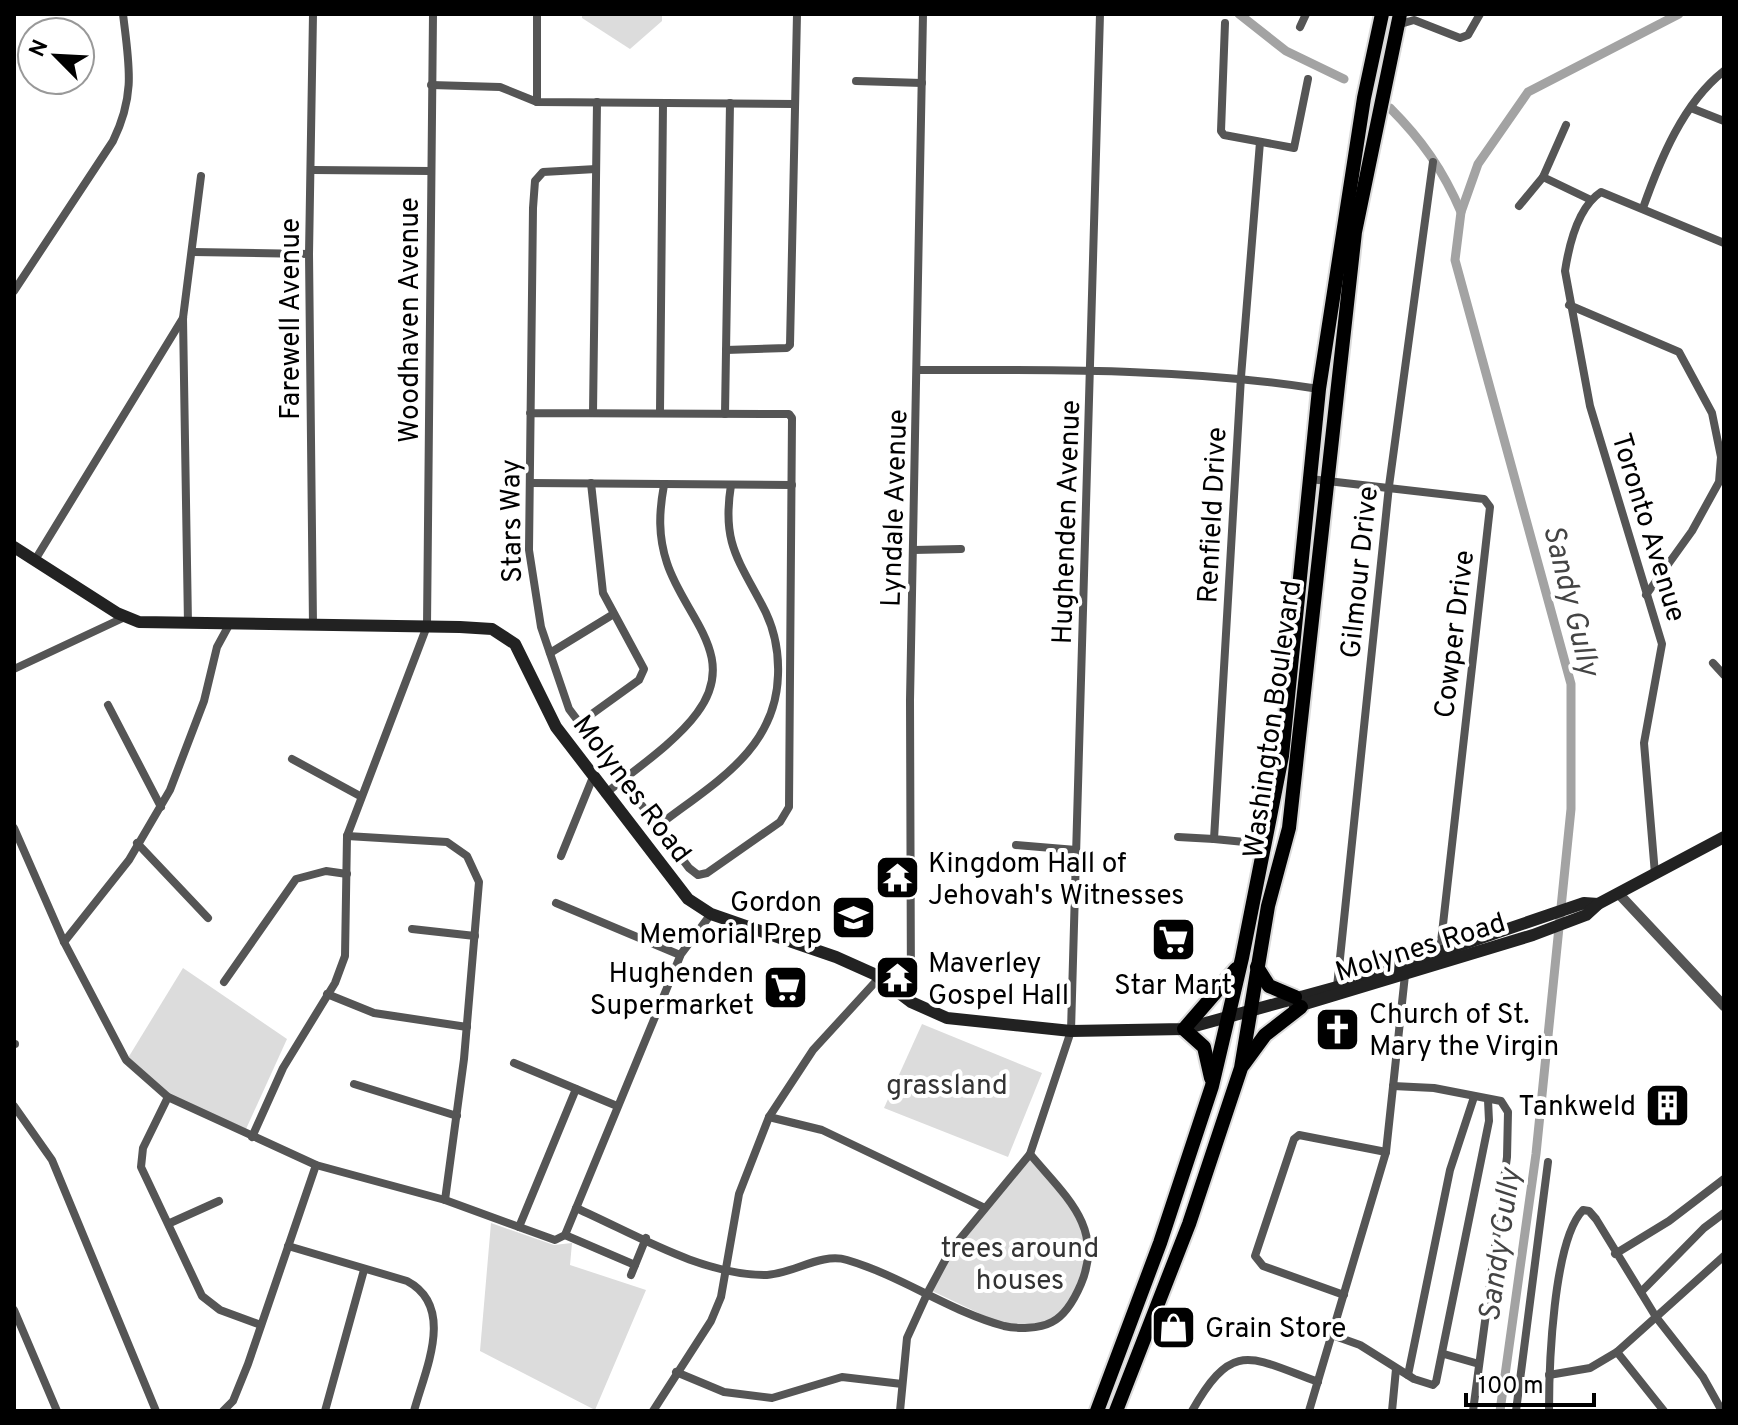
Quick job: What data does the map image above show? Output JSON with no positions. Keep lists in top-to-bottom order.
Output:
{
  "streets": {
    "highway": ["Washington Boulevard"],
    "main road": ["Molynes Road"],
    "street": [
      "Farewell Avenue",
      "Woodhaven Avenue",
      "Lyndale Avenue",
      "Renfield Drive",
      "Stars Way",
      "Hughenden Avenue",
      "Toronto Avenue",
      "Gilmour Drive",
      "Cowper Drive"
    ]
  },
  "crossings": [
    ["Farewell Avenue", "Molynes Road"],
    ["Woodhaven Avenue", "Molynes Road"],
    ["Lyndale Avenue", "Molynes Road"],
    ["Hughenden Avenue", "Molynes Road"],
    ["Toronto Avenue", "Molynes Road"],
    ["Gilmour Drive", "Cowper Drive"],
    ["Gilmour Drive", "Molynes Road"],
    ["Cowper Drive", "Washington Boulevard"],
    ["Cowper Drive", "Molynes Road"],
    ["Washington Boulevard", "Molynes Road"]
  ],
  "water": ["Sandy Gully"],
  "parks": ["grassland", "trees around houses"],
  "places": {
    "temple": ["Kingdom Hall of Jehovah's Witnesses", "Maverley Gospel Hall"],
    "school or university": ["Gordon Memorial Prep"],
    "supermarket": ["Star Mart", "Hughenden Supermarket"],
    "church": ["Church of St. Mary the Virgin"],
    "building": ["Tankweld"],
    "shop": ["Grain Store"]
  },
  "scale_bar": "100 m",
  "north": "top left"
}
